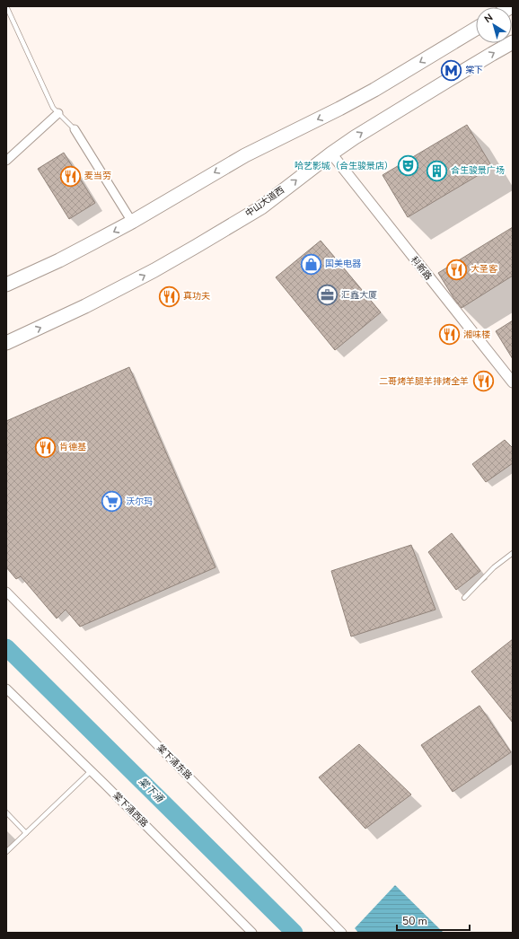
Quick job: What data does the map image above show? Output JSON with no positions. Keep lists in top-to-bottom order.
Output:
{
  "streets": {
    "highway": ["中山大道西"],
    "street": ["科新路", "棠下涌东路", "棠下涌西路"]
  },
  "crossings": [
    ["中山大道西", "科新路"]
  ],
  "water": ["棠下涌"],
  "places": {
    "metro station": ["棠下"],
    "theatre": ["哈艺影城（合生骏景店）"],
    "building": ["合生骏景广场"],
    "restaurant": [
      "麦当劳",
      "大圣客",
      "真功夫",
      "湘味楼",
      "二哥烤羊腿羊排烤全羊",
      "肯德基"
    ],
    "shop": ["国美电器"],
    "office": ["汇鑫大厦"],
    "supermarket": ["沃尔玛"]
  },
  "scale_bar": "50 m",
  "north": "top left"
}
